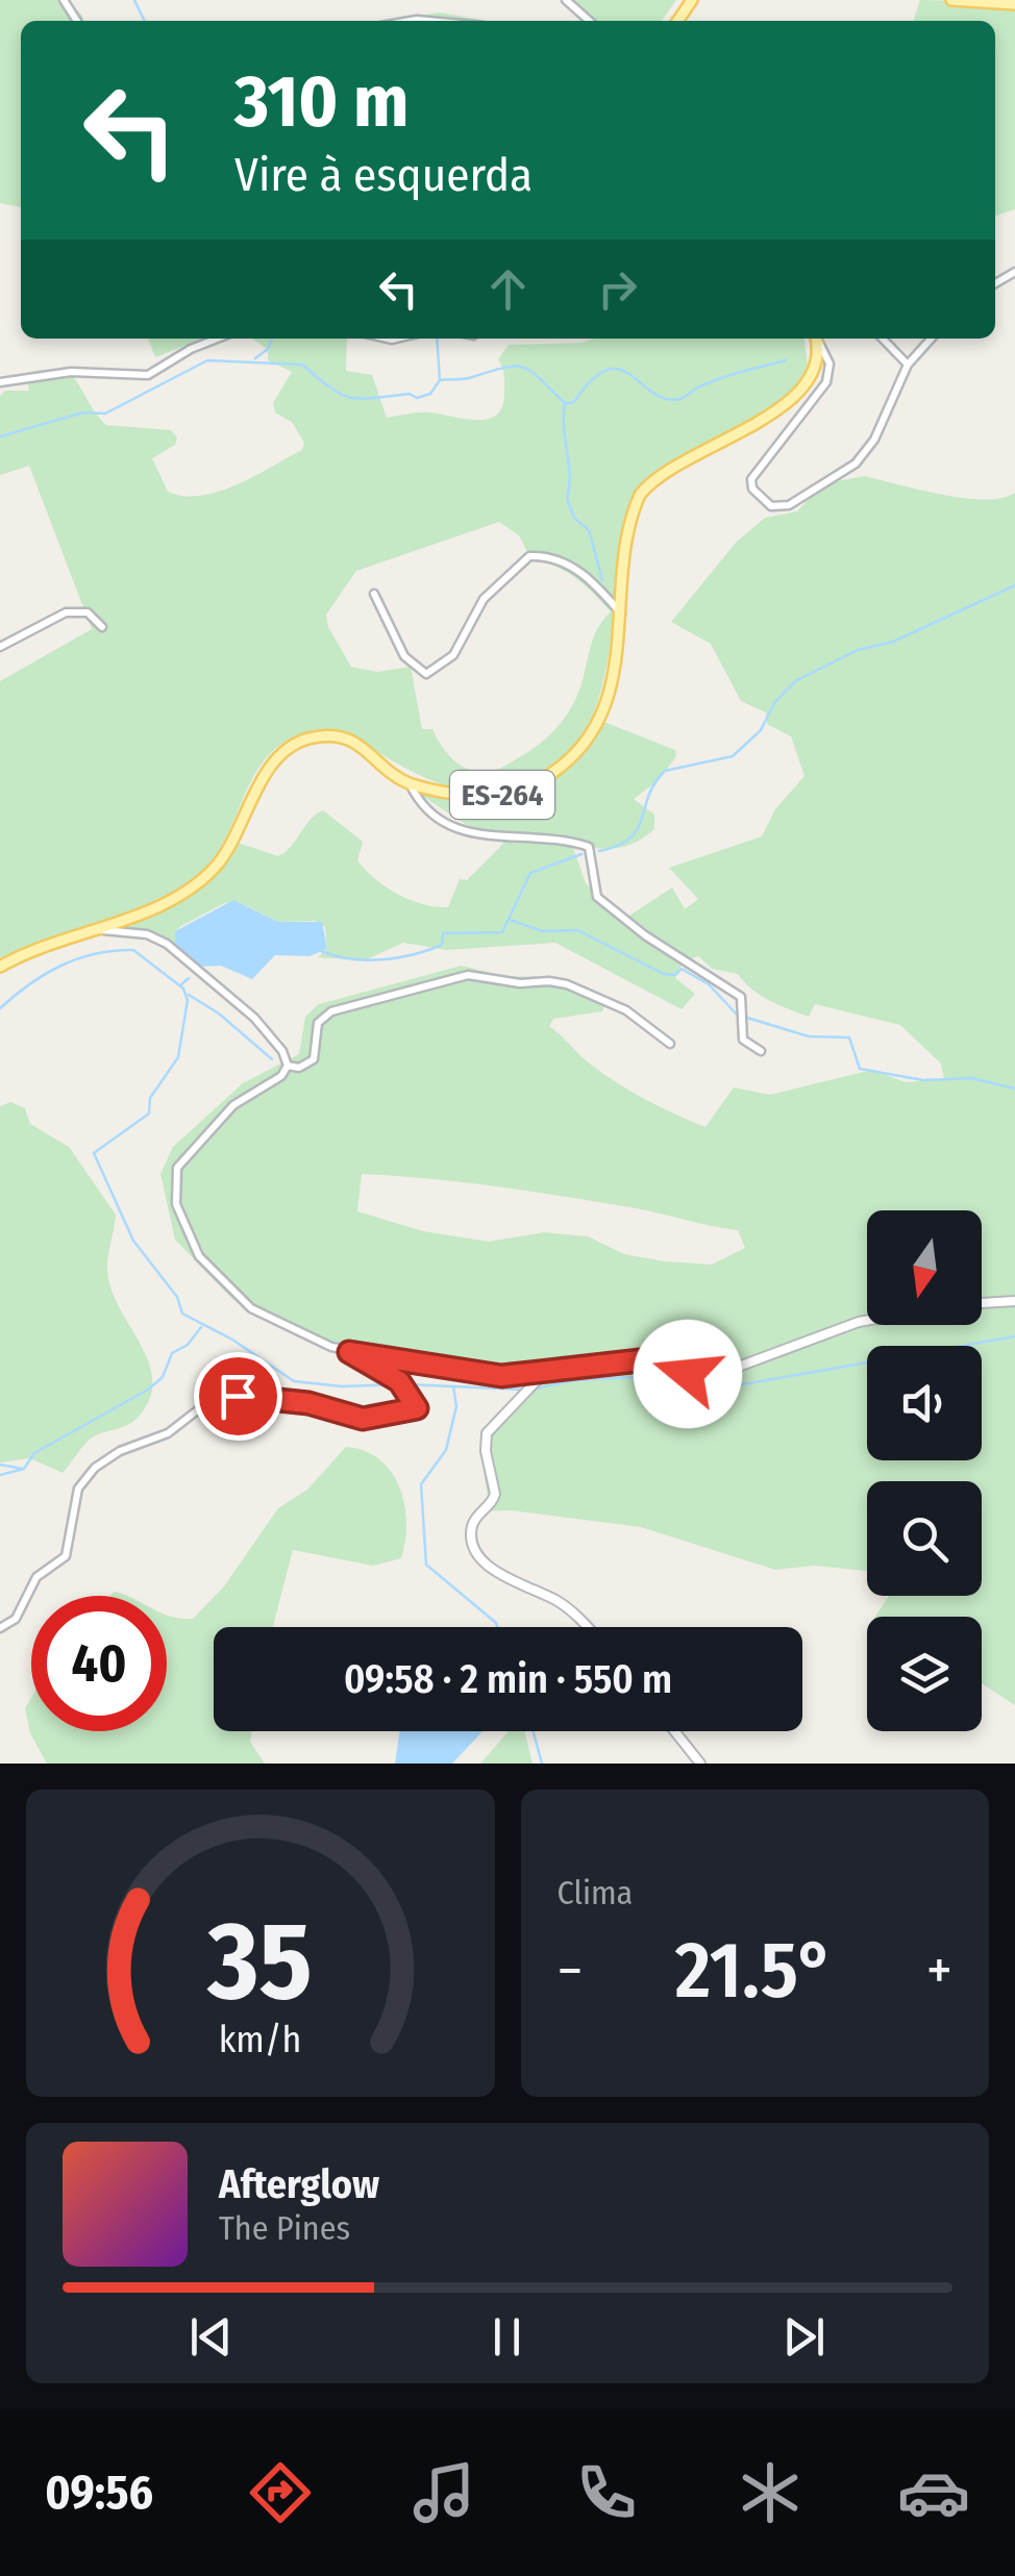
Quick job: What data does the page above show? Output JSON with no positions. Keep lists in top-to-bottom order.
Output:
{
  "streets": {
    "main road": ["ES-264"]
  },
  "north": "bottom",
  "page": {
    "turn": ["310 m", "Vire à esquerda"],
    "limit": "40",
    "trip": "09:58 · 2 min · 550 m",
    "tile": "Clima",
    "heat": ["−", "21.5°", "+"],
    "song": ["Afterglow", "The Pines"],
    "tabs": "09:56",
    "gauge": ["35", "km/h"]
  }
}
